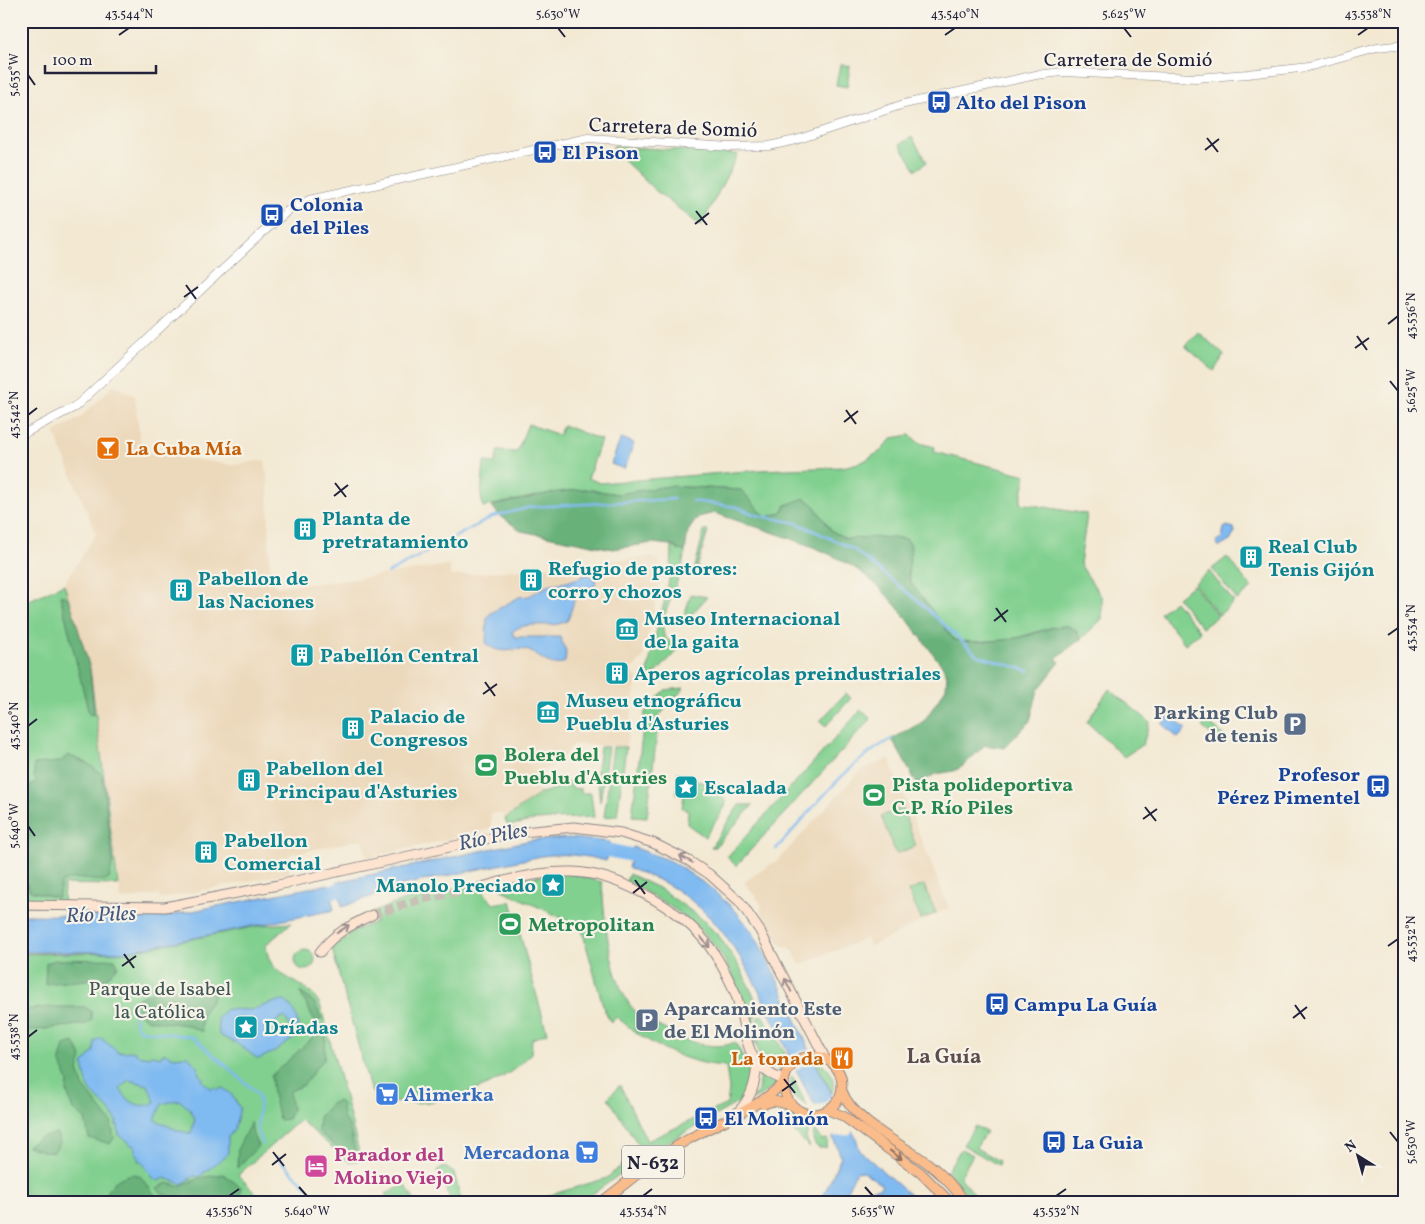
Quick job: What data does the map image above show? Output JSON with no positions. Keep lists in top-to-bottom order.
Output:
{
  "streets": {
    "main road": ["N-632"],
    "street": ["Carretera de Somió"]
  },
  "districts": ["La Guía"],
  "water": ["Río Piles"],
  "parks": ["Parque de Isabel la Católica"],
  "places": {
    "bus stop": [
      "Alto del Pison",
      "El Pison",
      "Colonia del Piles",
      "Profesor Pérez Pimentel",
      "Campu La Guía",
      "El Molinón",
      "La Guia"
    ],
    "bar": ["La Cuba Mía"],
    "building": [
      "Planta de pretratamiento",
      "Real Club Tenis Gijón",
      "Refugio de pastores: corro y chozos",
      "Pabellon de las Naciones",
      "Pabellón Central",
      "Aperos agrícolas preindustriales",
      "Palacio de Congresos",
      "Pabellon del Principau d'Asturies",
      "Pabellon Comercial"
    ],
    "museum": ["Museo Internacional de la gaita", "Museu etnográficu Pueblu d'Asturies"],
    "parking": ["Parking Club de tenis", "Aparcamiento Este de El Molinón"],
    "sports": ["Bolera del Pueblu d'Asturies", "Pista polideportiva C.P. Río Piles", "Metropolitan"],
    "place": ["Escalada", "Manolo Preciado", "Dríadas"],
    "restaurant": ["La tonada"],
    "supermarket": ["Alimerka", "Mercadona"],
    "hotel": ["Parador del Molino Viejo"]
  },
  "scale_bar": "100 m",
  "north": "top left",
  "coordinates": [
    "43.544°N",
    "5.630°W",
    "43.540°N",
    "5.625°W",
    "43.538°N",
    "5.635°W",
    "43.536°N",
    "43.542°N",
    "43.534°N",
    "5.640°W",
    "43.532°N"
  ]
}
